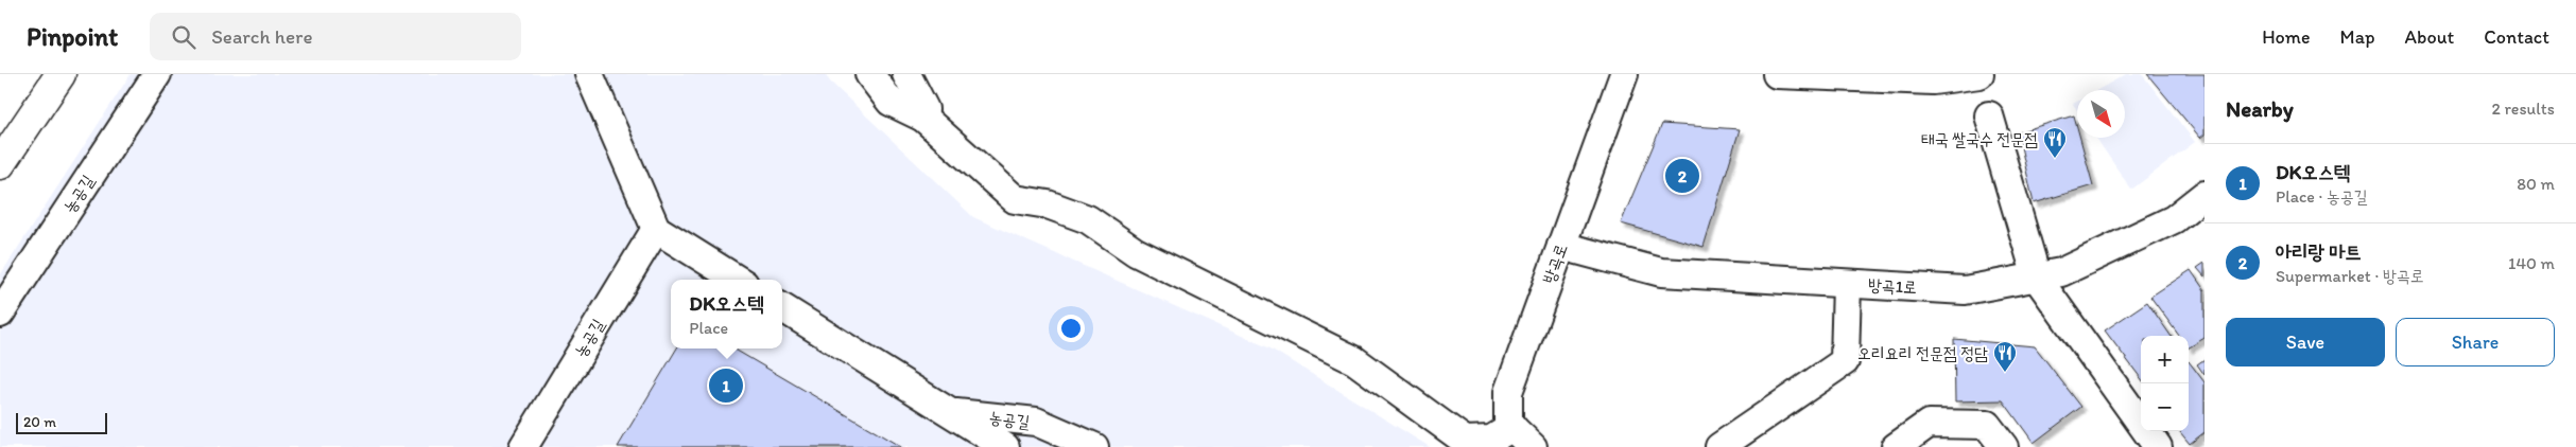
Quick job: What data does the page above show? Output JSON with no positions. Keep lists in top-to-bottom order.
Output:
{
  "streets": {
    "street": ["농공길", "방곡로", "방곡1로"]
  },
  "crossings": [
    ["방곡로", "방곡1로"]
  ],
  "places": {
    "restaurant": ["태국 쌀국수 전문점", "오리요리 전문점 정담"]
  },
  "scale_bar": "20 m",
  "north": "bottom right",
  "page": {
    "header": "Pinpoint",
    "search": "Search here",
    "nav": [
      "Home",
      "Map",
      "About",
      "Contact"
    ],
    "heading": ["Nearby", "2 results"],
    "list": [
      {
        "mark": "1",
        "name": "DK오스텍",
        "note": "Place · 농공길",
        "value": "80 m"
      },
      {
        "mark": "2",
        "name": "아리랑 마트",
        "note": "Supermarket · 방곡로",
        "value": "140 m"
      }
    ],
    "pins": ["2", "1"],
    "popup": ["DK오스텍", "Place"],
    "buttons": ["Save", "Share"],
    "map_buttons": ["+", "−"],
    "scale": "20 m"
  }
}
